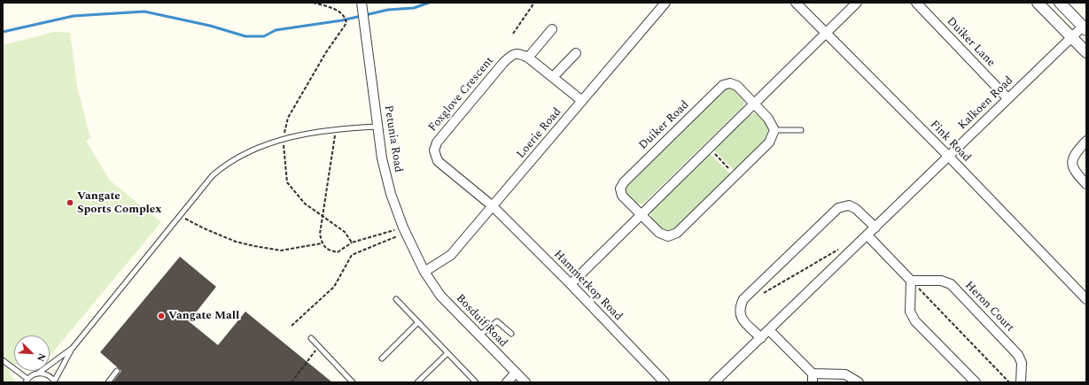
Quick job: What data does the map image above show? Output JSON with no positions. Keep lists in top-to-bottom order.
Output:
{
  "streets": {
    "street": [
      "Duiker Lane",
      "Foxglove Crescent",
      "Kalkoen Road",
      "Duiker Road",
      "Loerie Road",
      "Petunia Road",
      "Fink Road",
      "Hammerkop Road",
      "Heron Court",
      "Bosduif Road"
    ]
  },
  "crossings": [
    ["Duiker Lane", "Kalkoen Road"],
    ["Foxglove Crescent", "Loerie Road"],
    ["Foxglove Crescent", "Hammerkop Road"],
    ["Kalkoen Road", "Fink Road"],
    ["Loerie Road", "Petunia Road"],
    ["Loerie Road", "Hammerkop Road"],
    ["Loerie Road", "Bosduif Road"],
    ["Petunia Road", "Bosduif Road"]
  ],
  "places": ["Vangate Sports Complex", "Vangate Mall"],
  "north": "bottom right"
}
